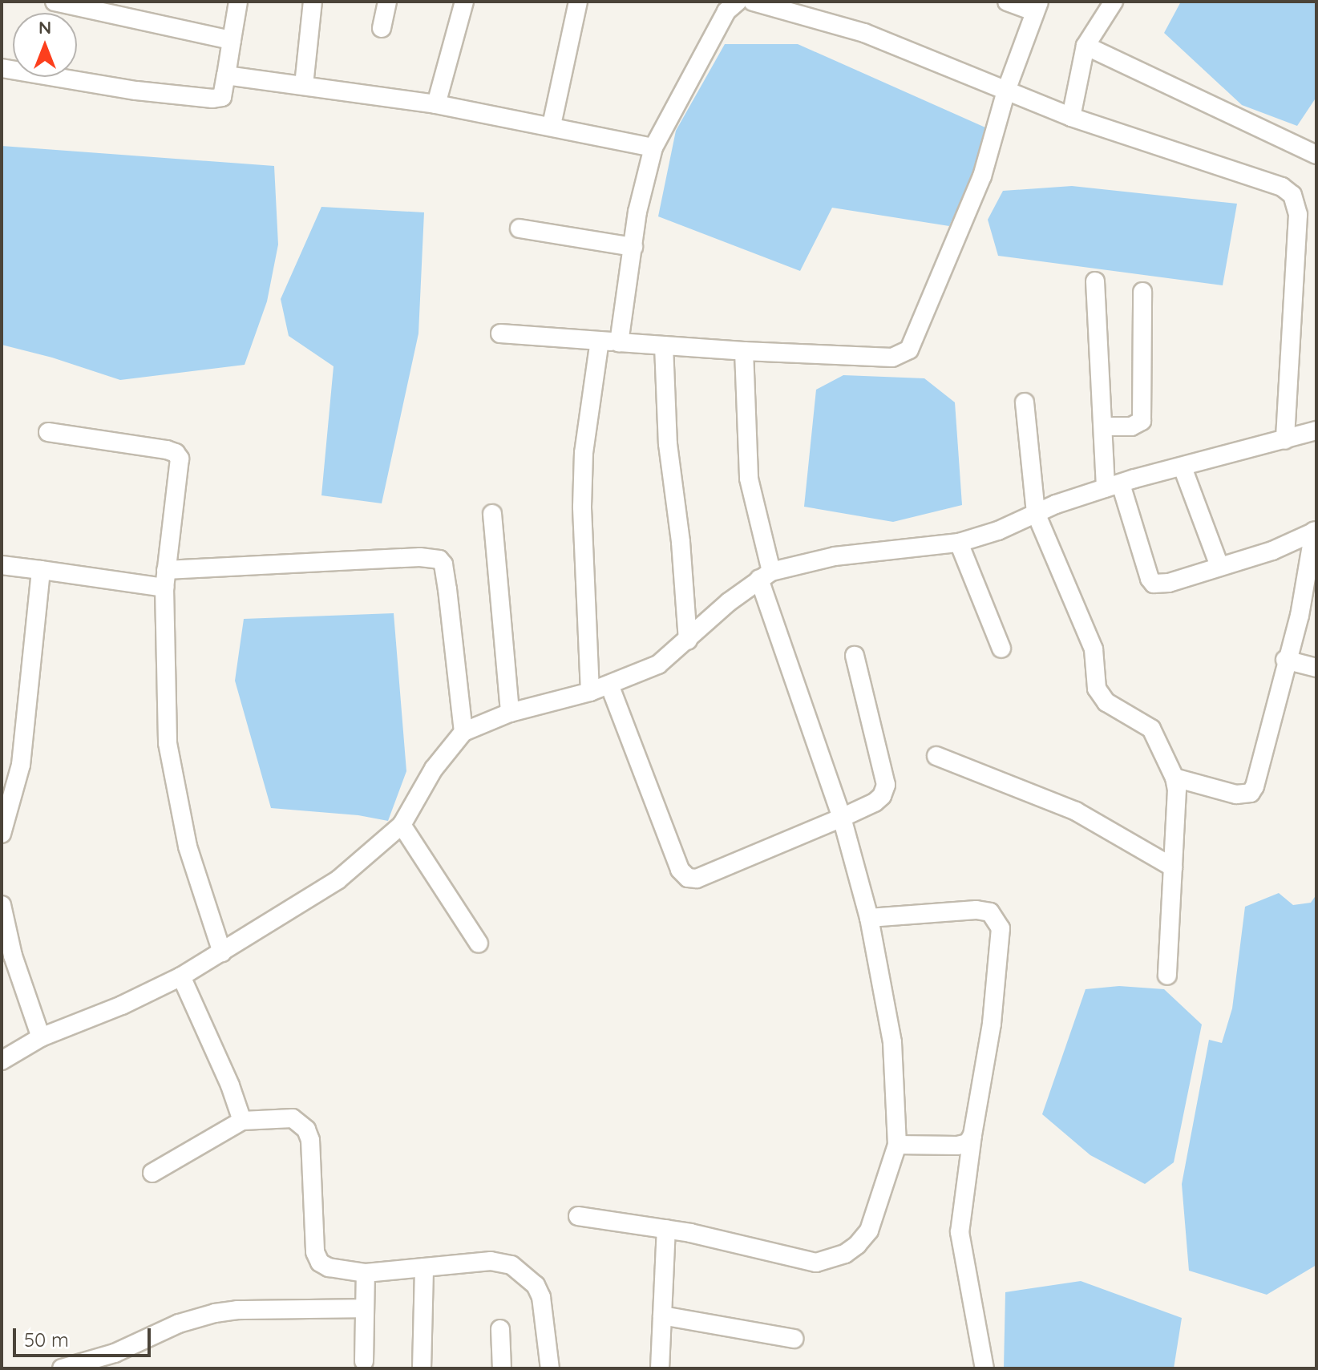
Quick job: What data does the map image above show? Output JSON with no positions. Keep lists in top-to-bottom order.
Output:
{
  "scale_bar": "50 m",
  "north": "top"
}
